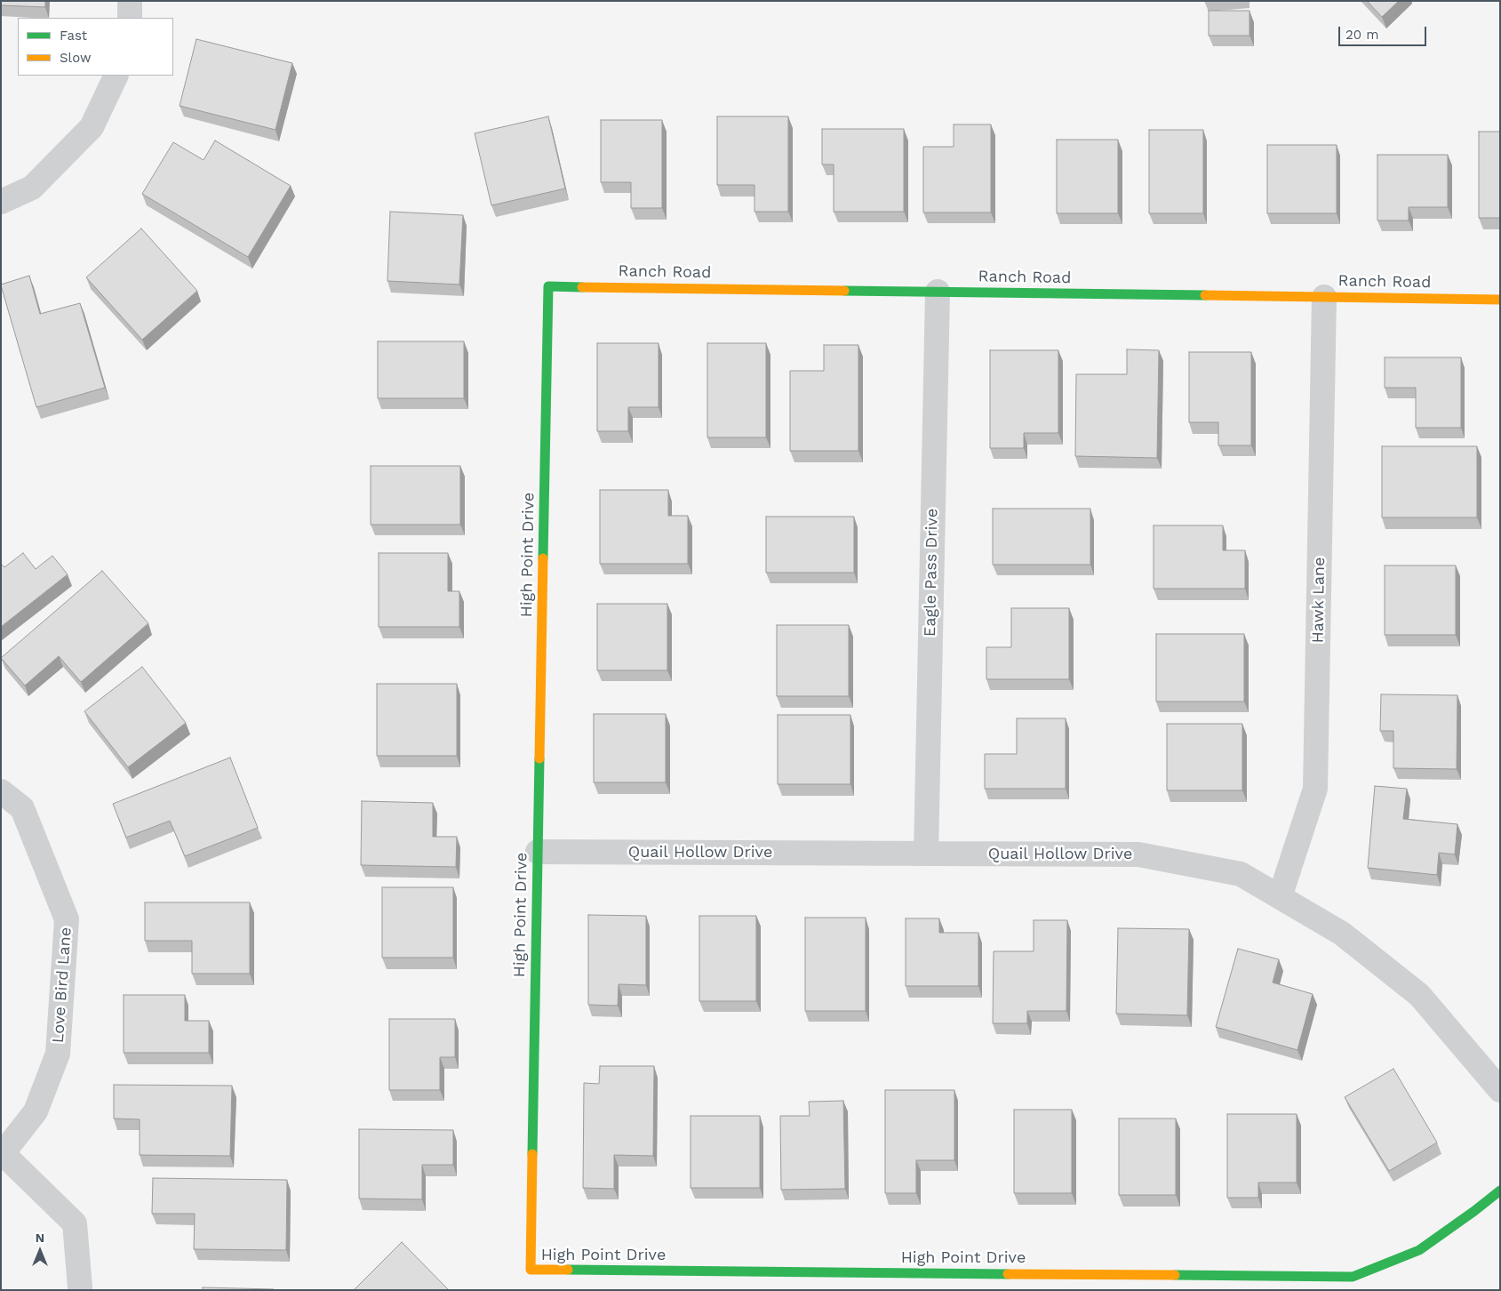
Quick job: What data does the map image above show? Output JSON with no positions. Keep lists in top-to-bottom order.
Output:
{
  "streets": {
    "street": [
      "Ranch Road",
      "High Point Drive",
      "Eagle Pass Drive",
      "Hawk Lane",
      "Quail Hollow Drive",
      "Love Bird Lane"
    ]
  },
  "crossings": [
    ["Ranch Road", "High Point Drive"],
    ["Ranch Road", "Eagle Pass Drive"],
    ["Ranch Road", "Hawk Lane"],
    ["High Point Drive", "Quail Hollow Drive"],
    ["Eagle Pass Drive", "Quail Hollow Drive"],
    ["Hawk Lane", "Quail Hollow Drive"]
  ],
  "legend": ["Fast", "Slow"],
  "scale_bar": "20 m",
  "north": "top"
}
